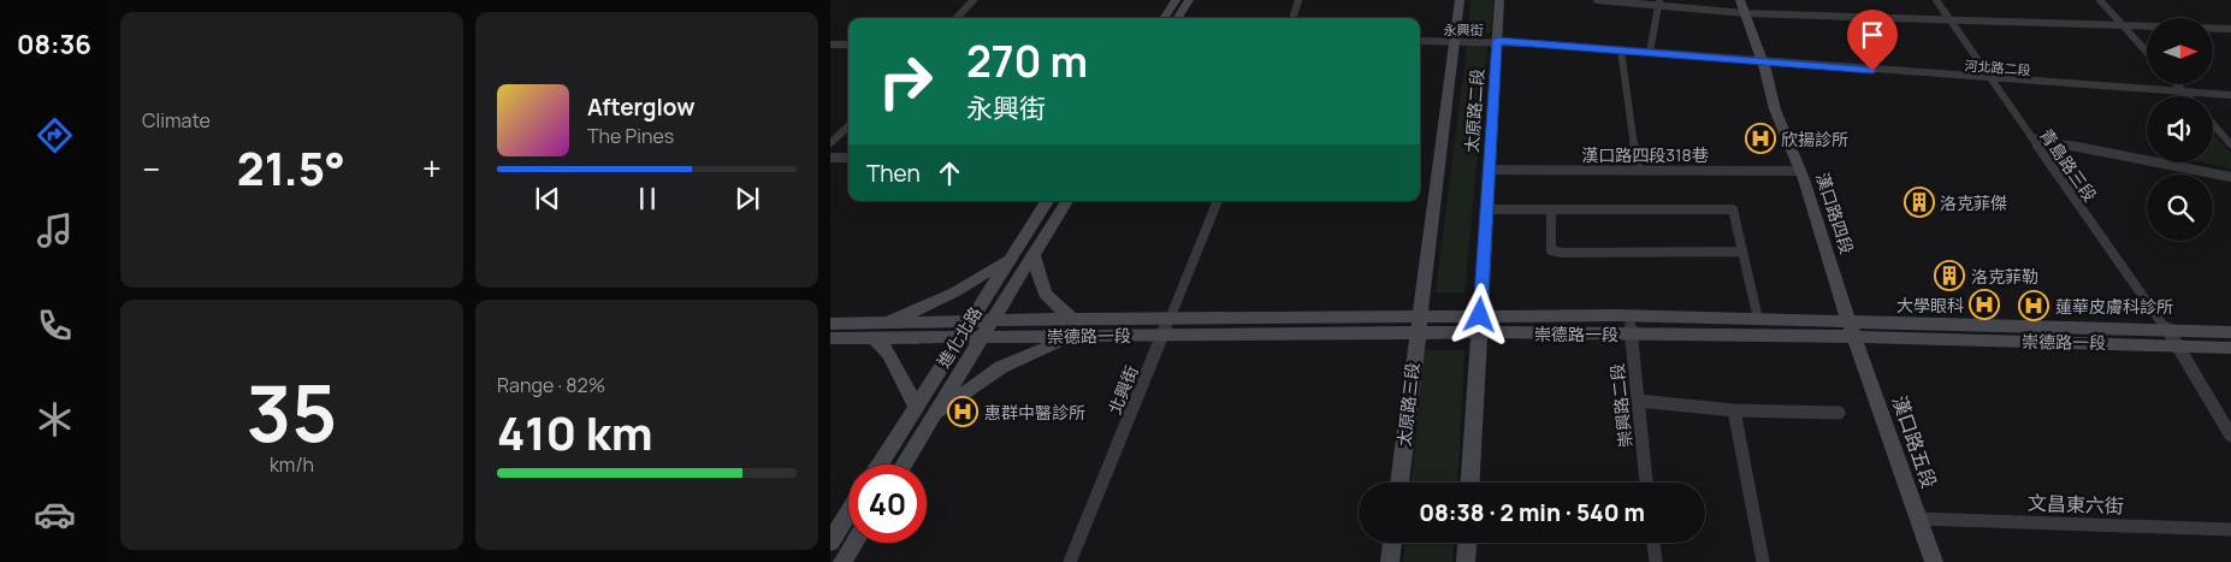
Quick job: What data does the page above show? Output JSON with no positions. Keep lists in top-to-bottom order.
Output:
{
  "streets": {
    "main road": [
      "太原路二段",
      "漢口路四段",
      "崇德路一段",
      "進化北路",
      "太原路三段",
      "漢口路五段"
    ],
    "street": [
      "永興街",
      "河北路二段",
      "漢口路四段318巷",
      "青島路三段",
      "北興街",
      "崇興路二段",
      "文昌東六街"
    ]
  },
  "crossings": [
    ["永興街", "河北路二段"],
    ["永興街", "太原路二段"],
    ["永興街", "漢口路四段"],
    ["河北路二段", "青島路三段"],
    ["河北路二段", "漢口路四段"],
    ["太原路二段", "漢口路四段318巷"],
    ["太原路二段", "崇德路一段"],
    ["太原路二段", "太原路三段"],
    ["漢口路四段318巷", "漢口路四段"],
    ["青島路三段", "崇德路一段"],
    ["漢口路四段", "崇德路一段"],
    ["漢口路四段", "漢口路五段"],
    ["崇德路一段", "進化北路"],
    ["崇德路一段", "北興街"],
    ["崇德路一段", "太原路三段"],
    ["崇德路一段", "崇興路二段"],
    ["崇德路一段", "漢口路五段"],
    ["漢口路五段", "文昌東六街"]
  ],
  "places": {
    "hospital": [
      "欣揚診所",
      "大學眼科",
      "蓮華皮膚科診所",
      "惠群中醫診所"
    ],
    "building": ["洛克菲傑", "洛克菲勒"]
  },
  "north": "right",
  "page": {
    "tabs": "08:36",
    "tile": [
      "Climate",
      ["35", "km/h"],
      ["Range · 82%", "410 km"]
    ],
    "turn": ["270 m", "永興街"],
    "song": ["Afterglow", "The Pines"],
    "heat": ["−", "21.5°", "+"],
    "then": "Then",
    "limit": "40",
    "trip": "08:38 · 2 min · 540 m"
  }
}
